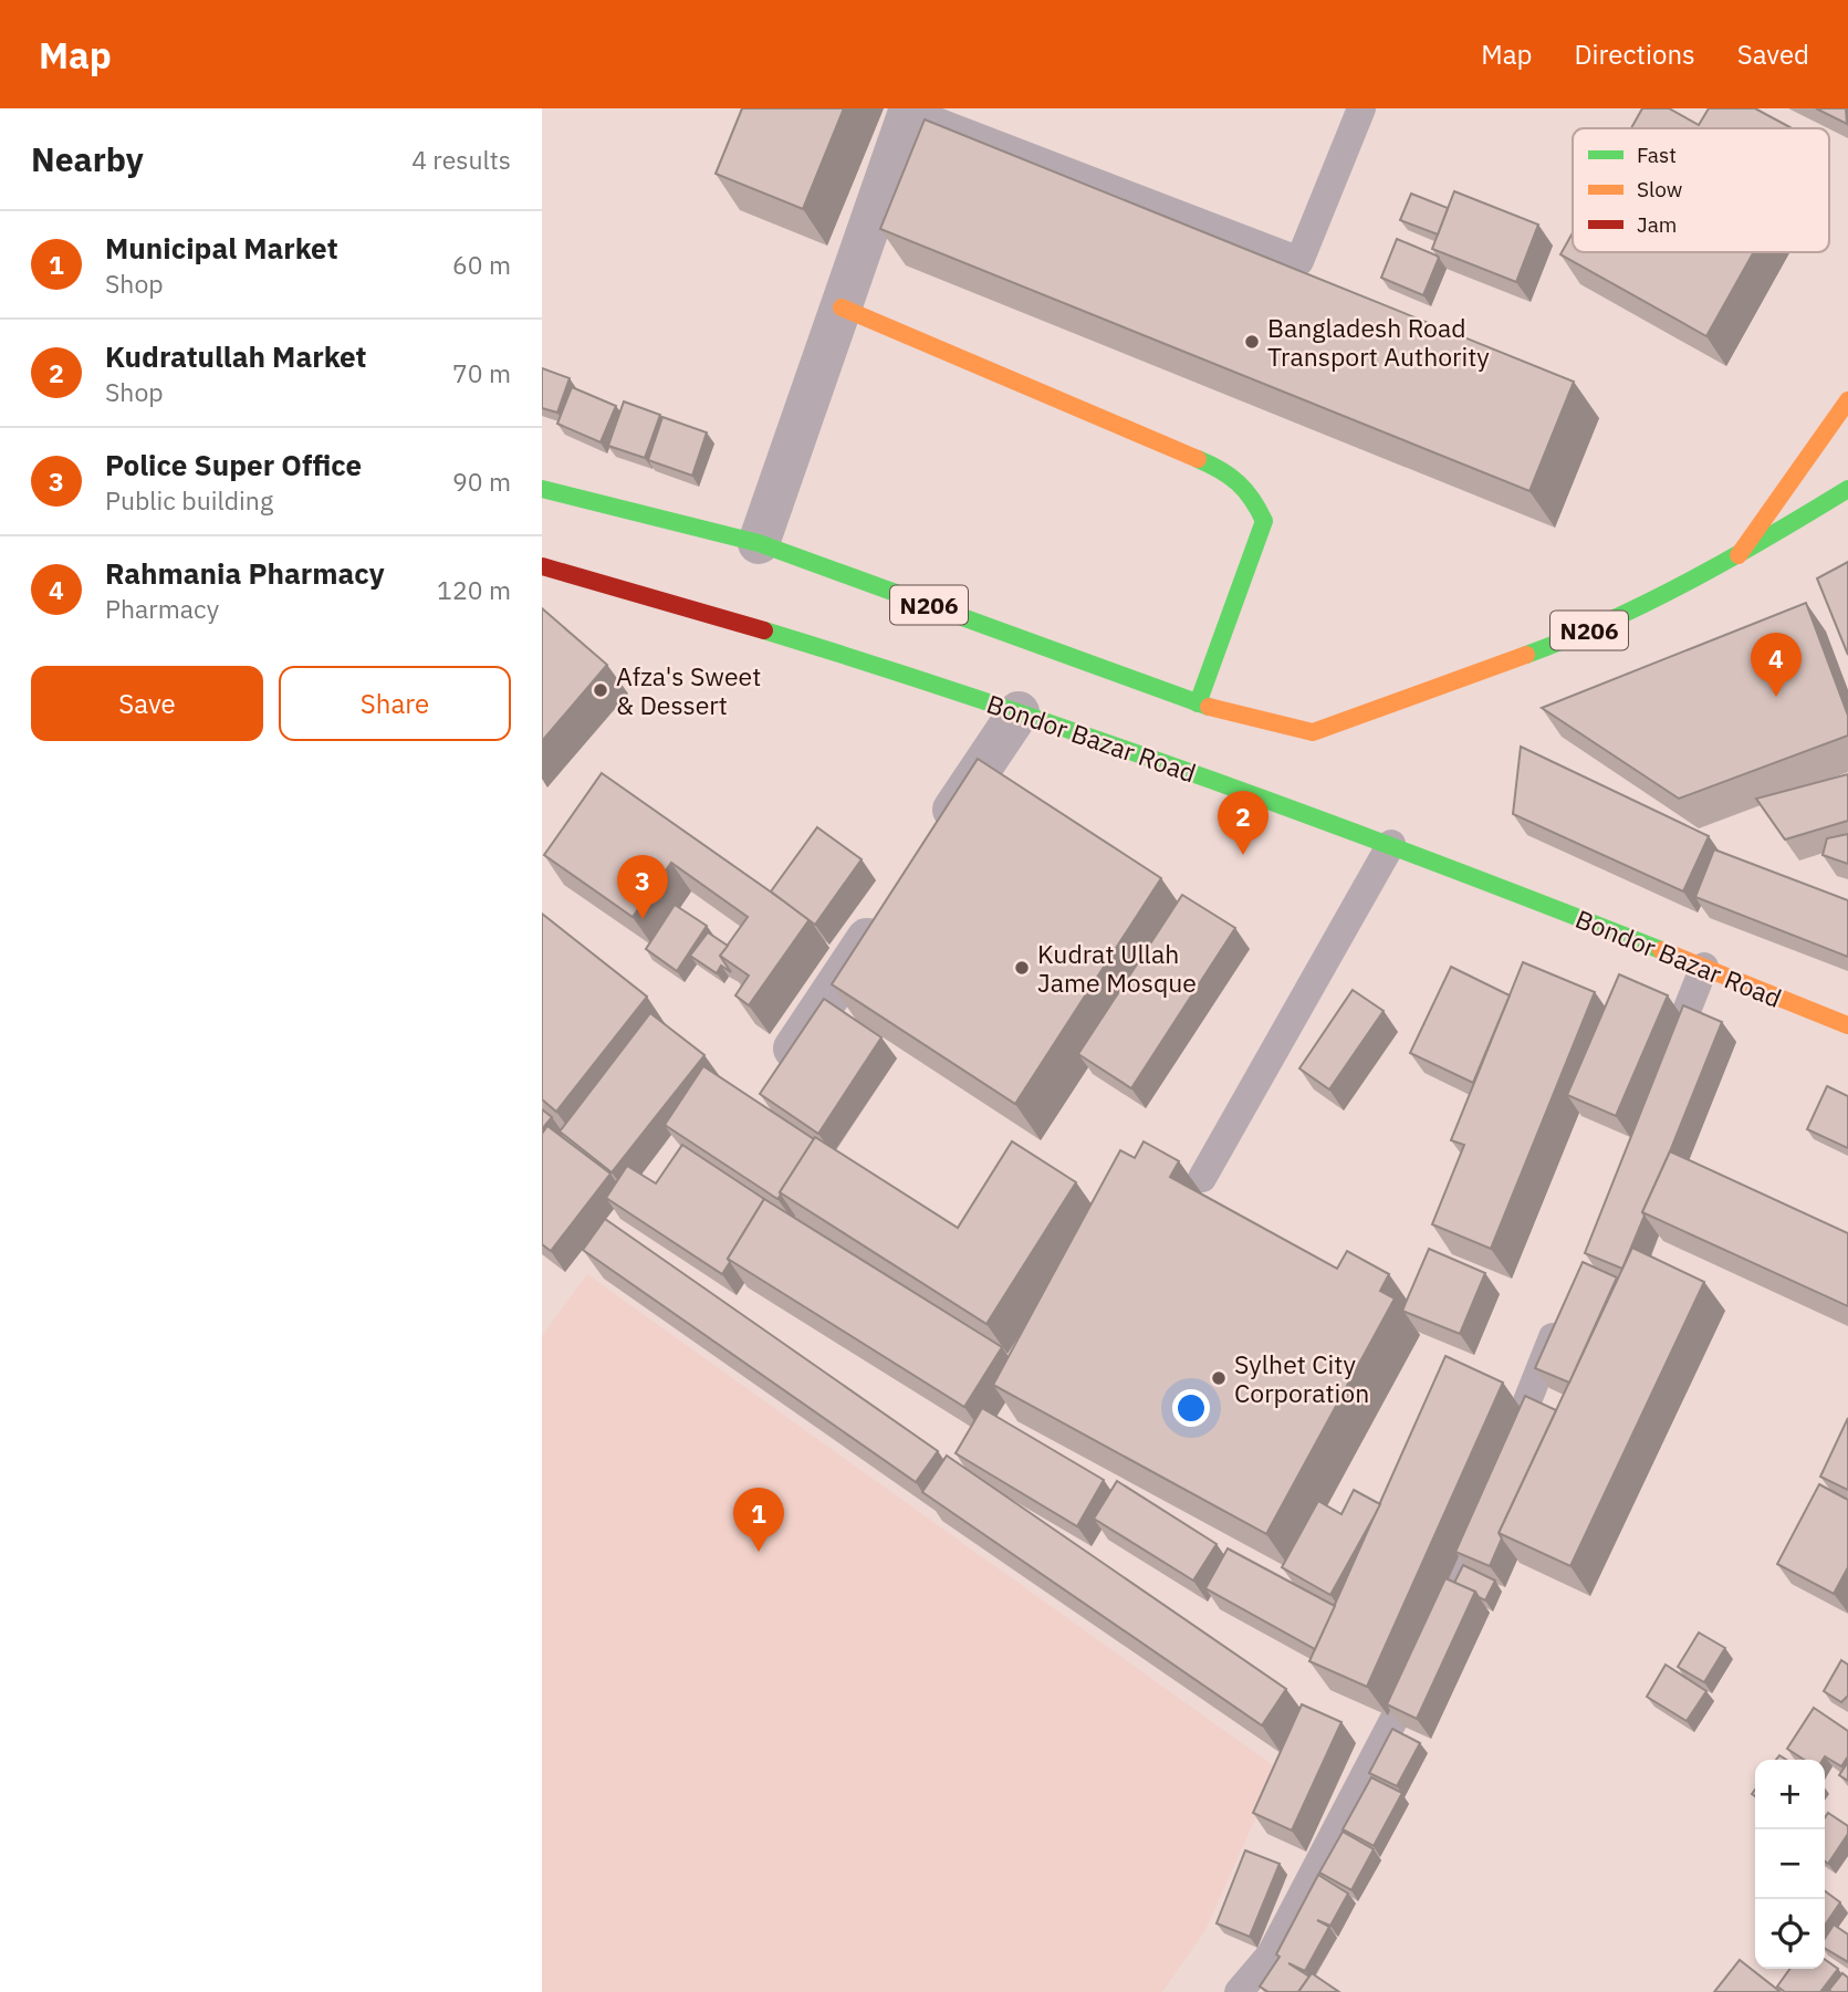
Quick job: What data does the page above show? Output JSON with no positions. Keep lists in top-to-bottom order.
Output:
{
  "streets": {
    "main road": ["N206", "Bondor Bazar Road"]
  },
  "places": [
    "Bangladesh Road Transport Authority",
    "Afza's Sweet & Dessert",
    "Kudrat Ullah Jame Mosque",
    "Sylhet City Corporation"
  ],
  "legend": ["Fast", "Slow", "Jam"],
  "page": {
    "header": "Map",
    "nav": ["Map", "Directions", "Saved"],
    "heading": ["Nearby", "4 results"],
    "list": [
      {
        "mark": "1",
        "name": "Municipal Market",
        "note": "Shop",
        "value": "60 m"
      },
      {
        "mark": "2",
        "name": "Kudratullah Market",
        "note": "Shop",
        "value": "70 m"
      },
      {
        "mark": "3",
        "name": "Police Super Office",
        "note": "Public building",
        "value": "90 m"
      },
      {
        "mark": "4",
        "name": "Rahmania Pharmacy",
        "note": "Pharmacy",
        "value": "120 m"
      }
    ],
    "pins": [
      "4",
      "2",
      "3",
      "1"
    ],
    "buttons": ["Save", "Share"],
    "map_buttons": ["+", "−"]
  }
}
